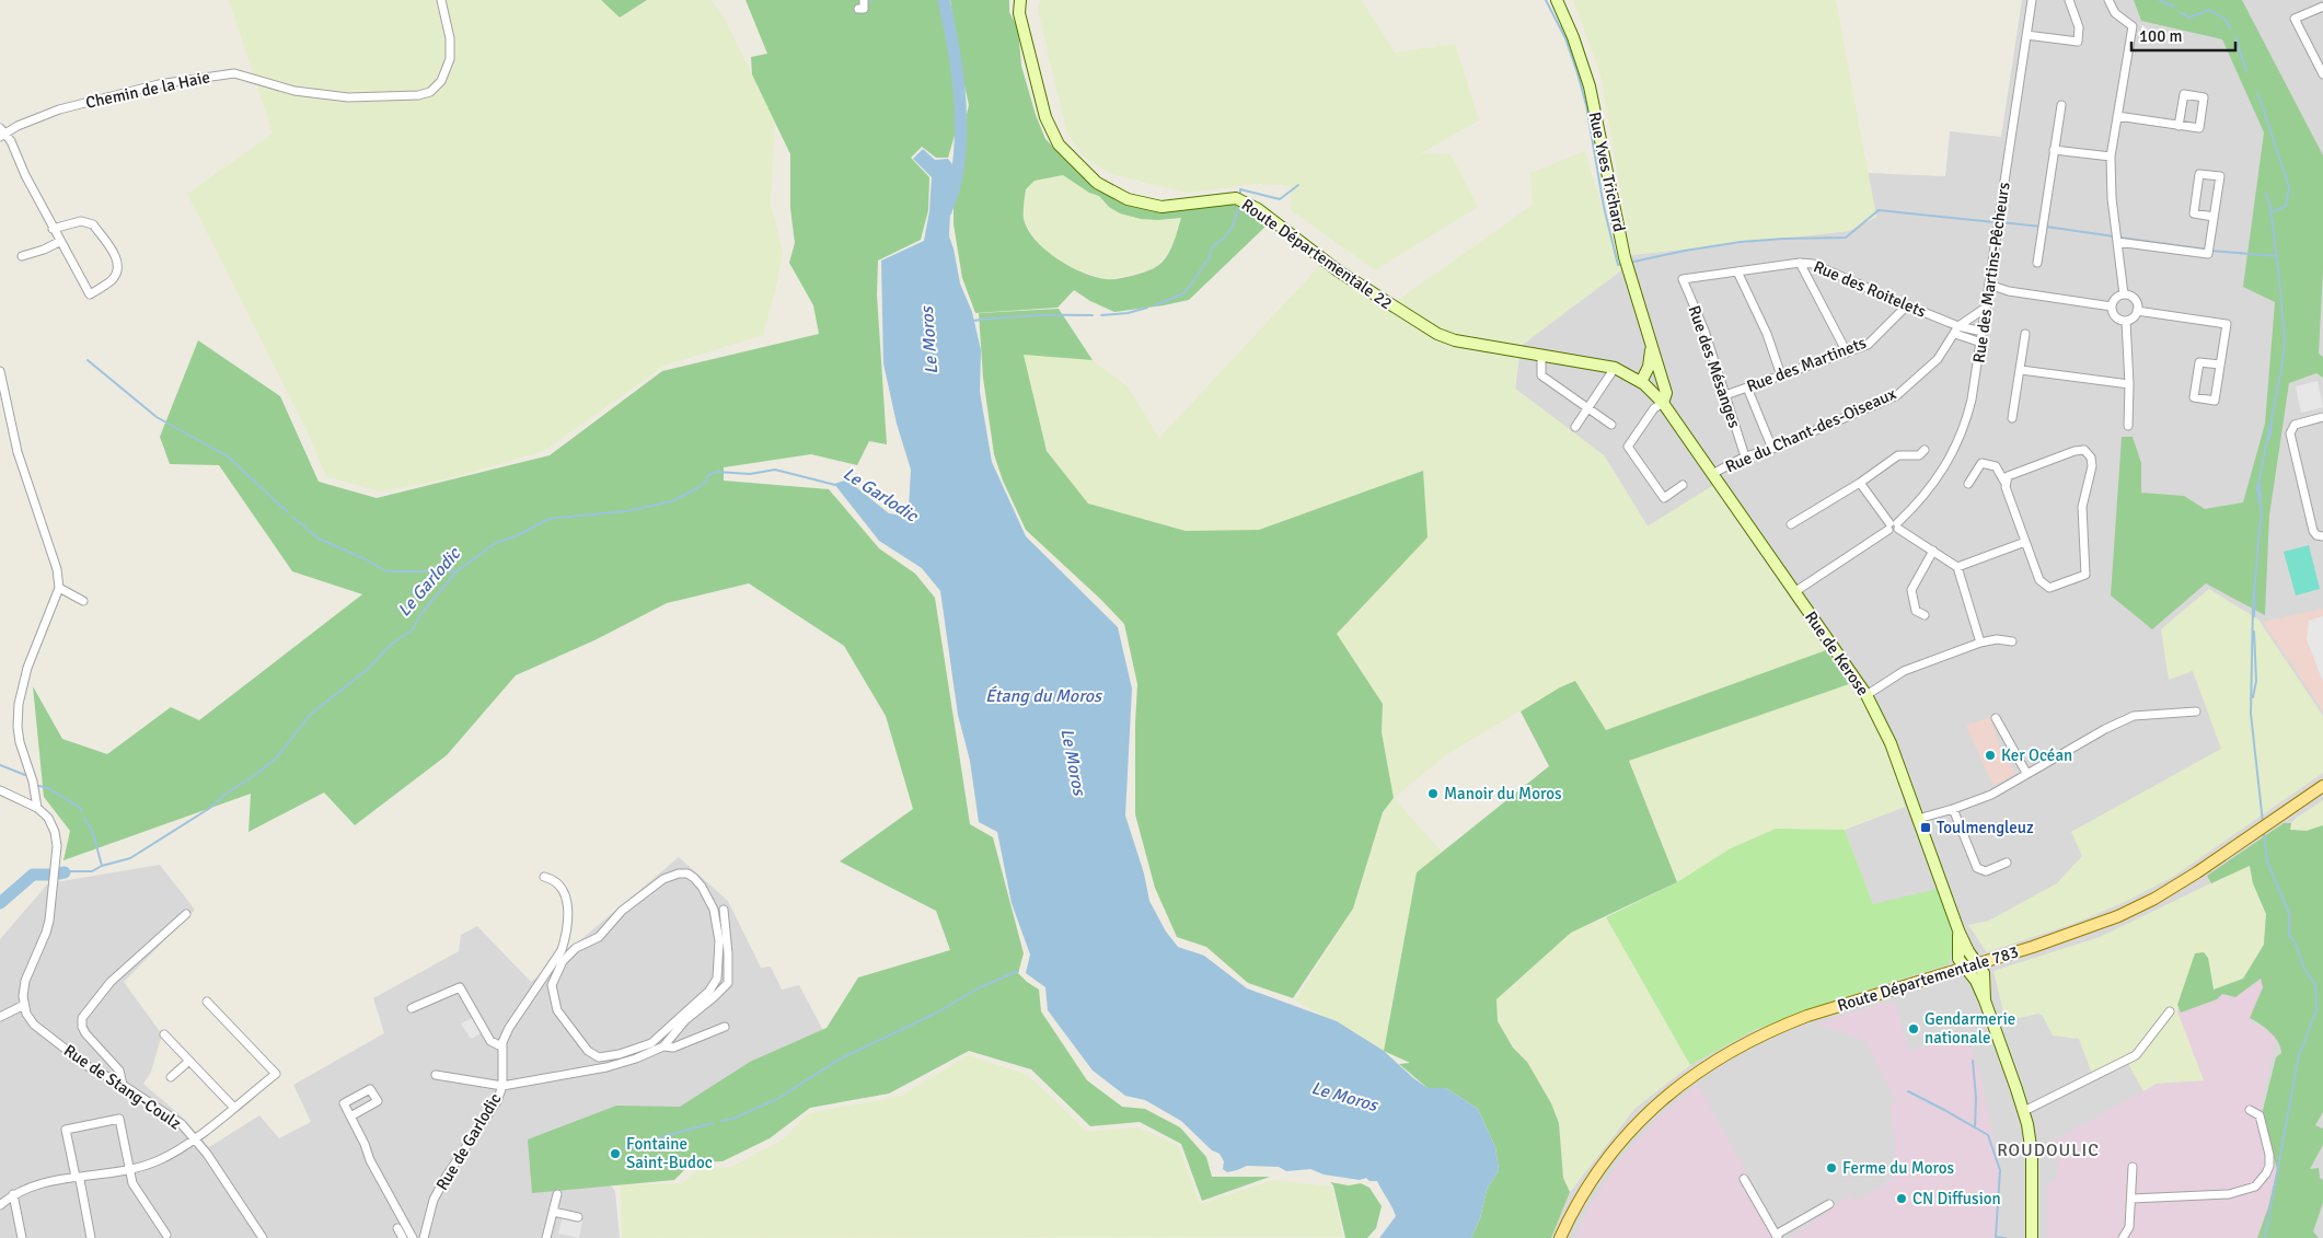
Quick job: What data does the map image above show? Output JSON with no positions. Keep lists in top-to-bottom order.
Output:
{
  "streets": {
    "main road": [
      "Rue Yves Trichard",
      "Route Départementale 22",
      "Rue de Kerose",
      "Route Départementale 783"
    ],
    "street": [
      "Chemin de la Haie",
      "Rue des Martins-Pêcheurs",
      "Rue des Roitelets",
      "Rue des Martinets",
      "Rue des Mésanges",
      "Rue du Chant-des-Oiseaux",
      "Rue de Stang-Coulz",
      "Rue de Garlodic"
    ]
  },
  "crossings": [
    ["Route Départementale 22", "Rue de Kerose"],
    ["Rue des Martins-Pêcheurs", "Rue des Roitelets"],
    ["Rue des Martins-Pêcheurs", "Rue de Kerose"],
    ["Rue des Roitelets", "Rue des Martinets"],
    ["Rue des Roitelets", "Rue des Mésanges"],
    ["Rue des Roitelets", "Rue du Chant-des-Oiseaux"],
    ["Rue des Martinets", "Rue des Mésanges"],
    ["Rue des Mésanges", "Rue du Chant-des-Oiseaux"],
    ["Rue du Chant-des-Oiseaux", "Rue de Kerose"],
    ["Rue de Kerose", "Route Départementale 783"]
  ],
  "districts": ["ROUDOULIC"],
  "water": ["Le Moros", "Le Garlodic", "Étang du Moros"],
  "places": {
    "other": [
      "Ker Océan",
      "Manoir du Moros",
      "Gendarmerie nationale",
      "Fontaine Saint-Budoc",
      "Ferme du Moros",
      "CN Diffusion"
    ],
    "transit": ["Toulmengleuz"]
  },
  "scale_bar": "100 m"
}
